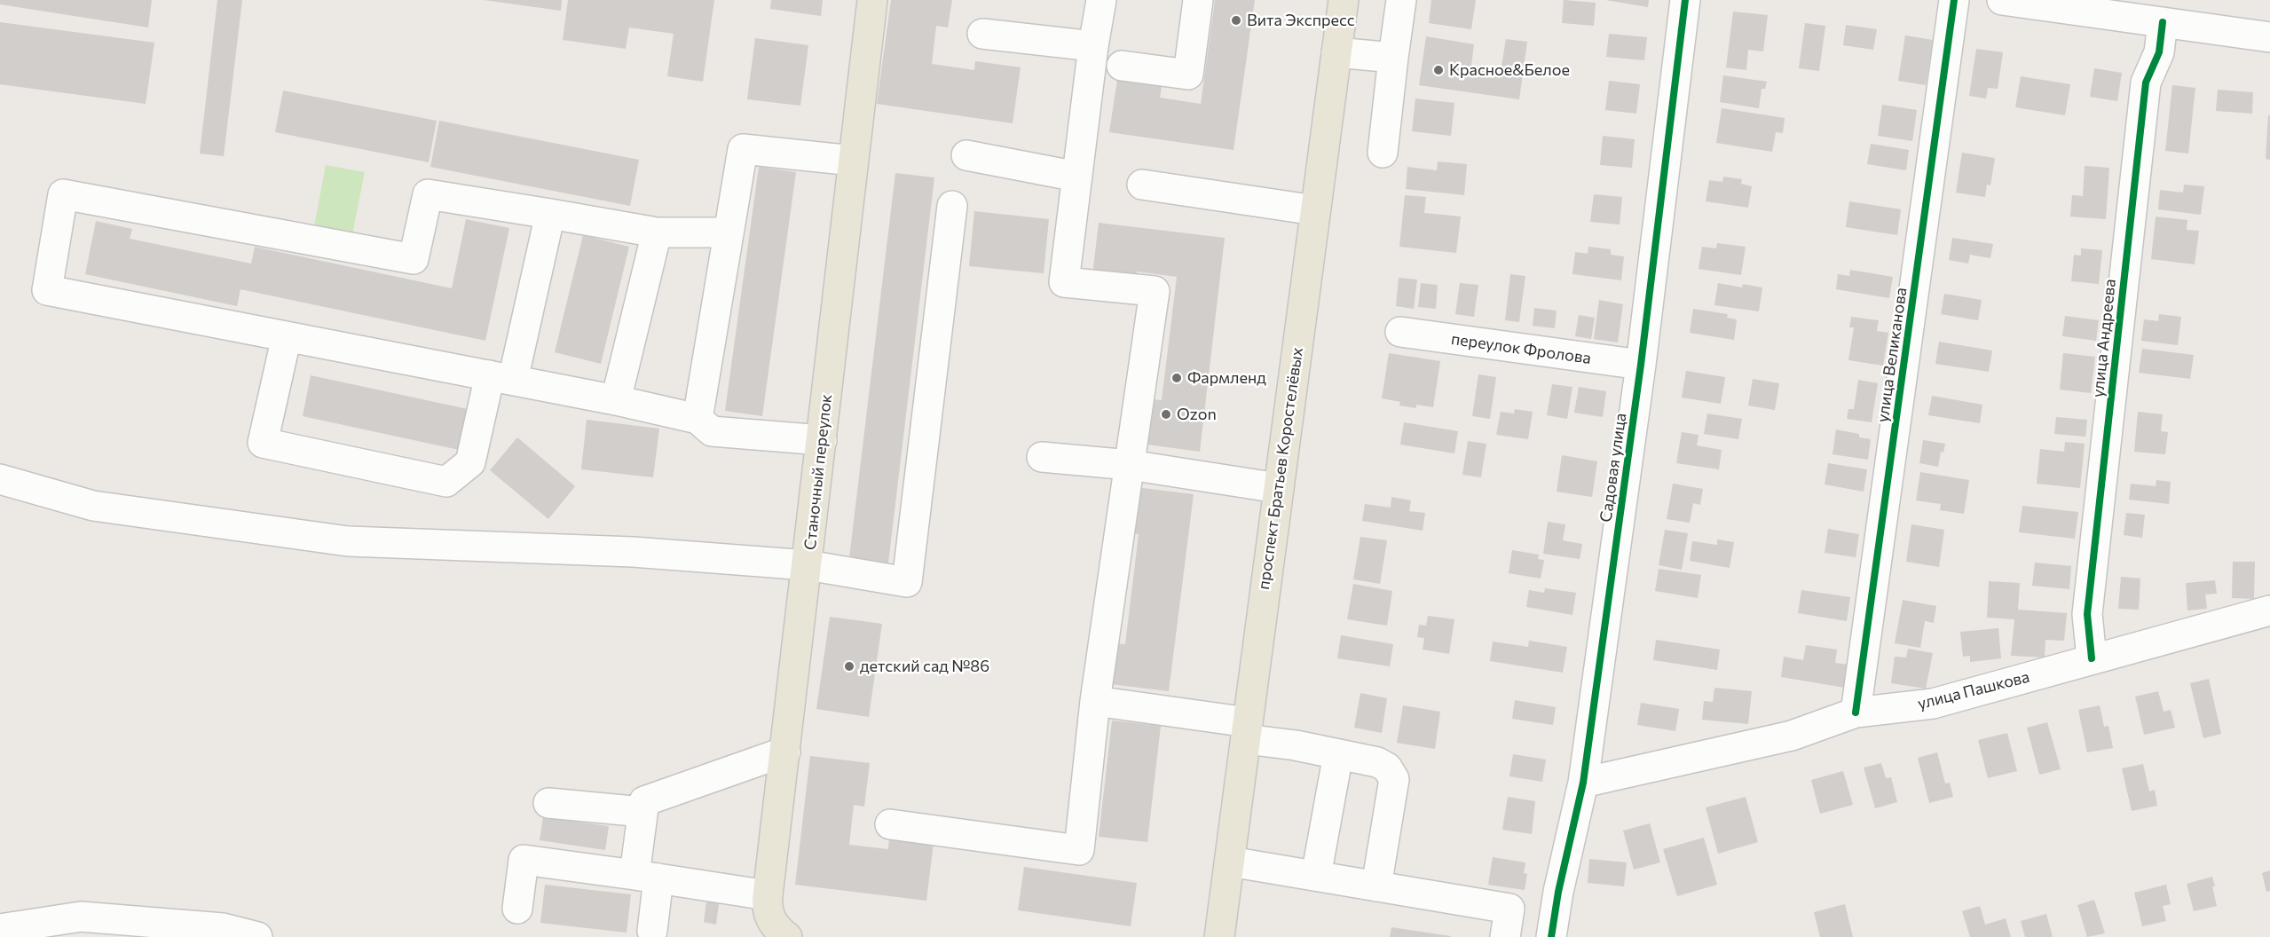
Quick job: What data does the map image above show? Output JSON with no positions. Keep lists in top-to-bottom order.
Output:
{
  "streets": {
    "main road": ["проспект Братьев Коростелёвых", "Станочный переулок"],
    "street": [
      "улица Андреева",
      "переулок Фролова",
      "улица Великанова",
      "Садовая улица",
      "улица Пашкова"
    ]
  },
  "crossings": [
    ["улица Андреева", "улица Пашкова"],
    ["переулок Фролова", "Садовая улица"],
    ["улица Великанова", "улица Пашкова"],
    ["Садовая улица", "улица Пашкова"]
  ],
  "places": [
    "Вита Экспресс",
    "Красное&Белое",
    "Фармленд",
    "Ozon",
    "детский сад №86"
  ]
}
